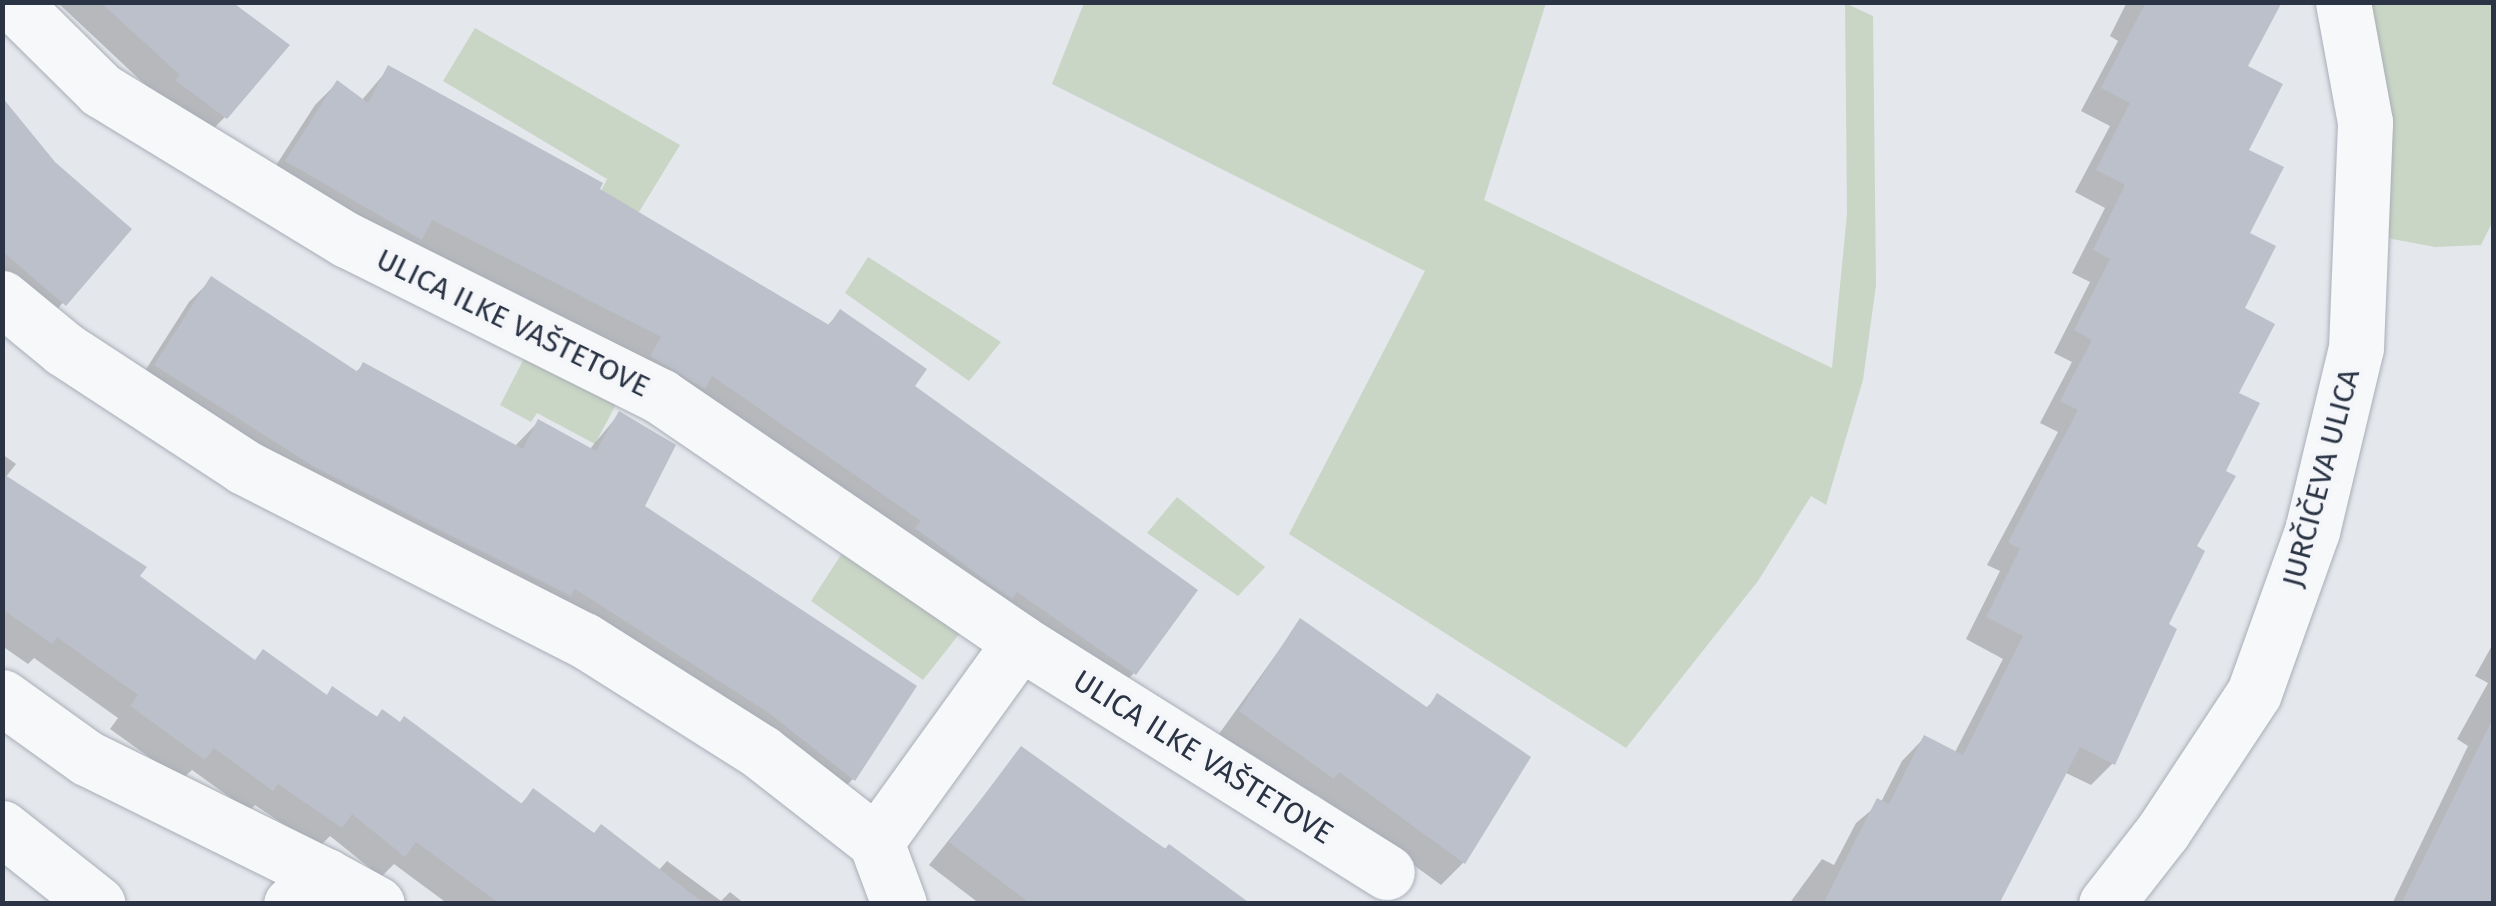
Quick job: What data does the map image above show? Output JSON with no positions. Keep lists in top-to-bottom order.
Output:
{
  "streets": {
    "street": ["ULICA ILKE VAŠTETOVE", "JURČIČEVA ULICA"]
  }
}
